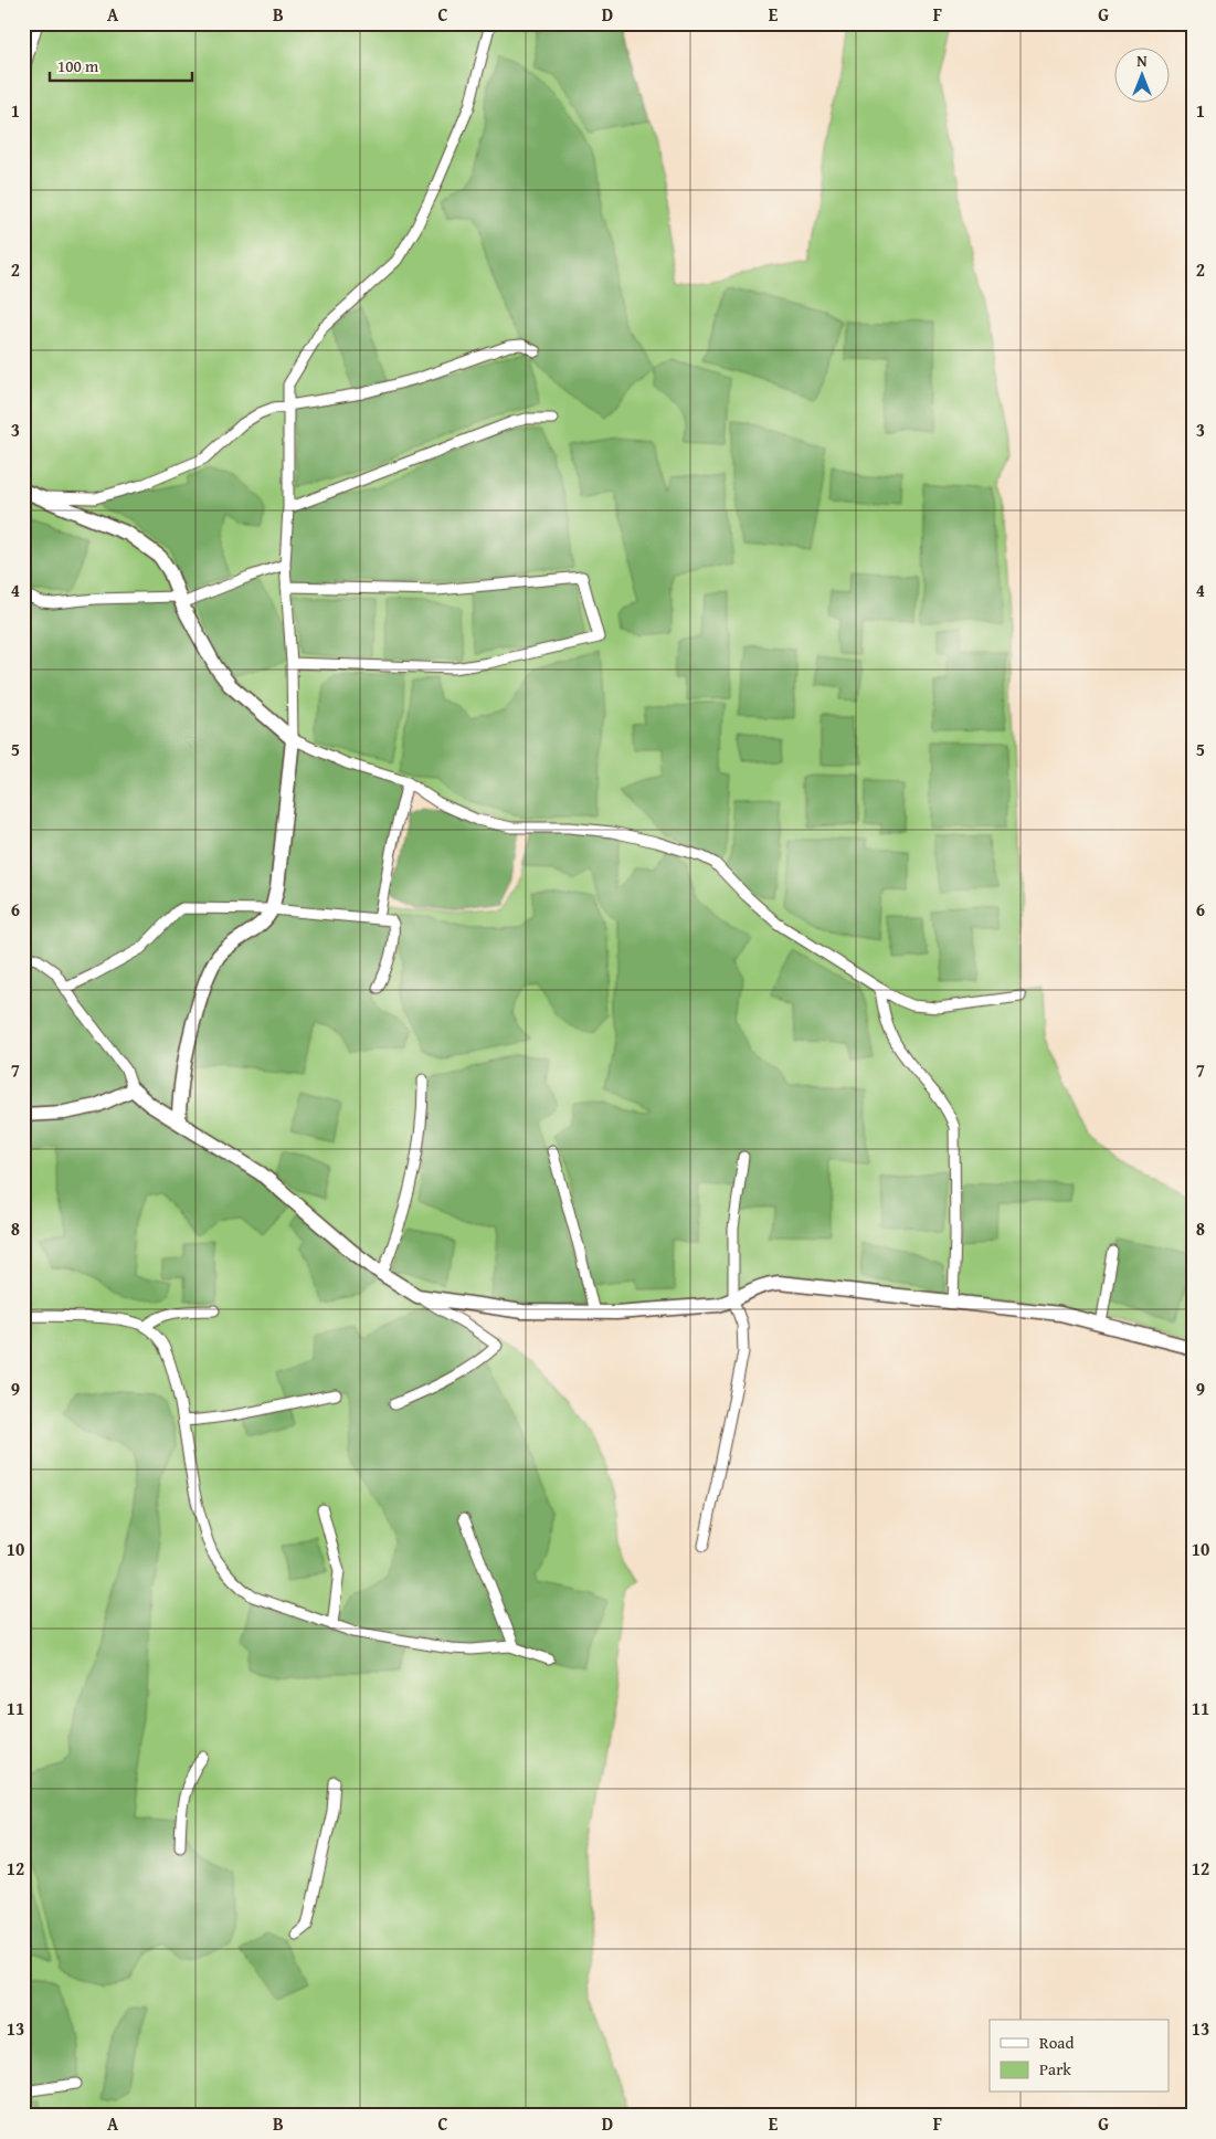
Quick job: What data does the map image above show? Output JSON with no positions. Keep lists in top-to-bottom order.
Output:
{
  "legend": ["Road", "Park"],
  "scale_bar": "100 m",
  "north": "top",
  "grid": {
    "columns": [
      "A",
      "B",
      "C",
      "D",
      "E",
      "F",
      "G"
    ],
    "rows": [
      "1",
      "2",
      "3",
      "4",
      "5",
      "6",
      "7",
      "8",
      "9",
      "10",
      "11",
      "12",
      "13"
    ]
  }
}
